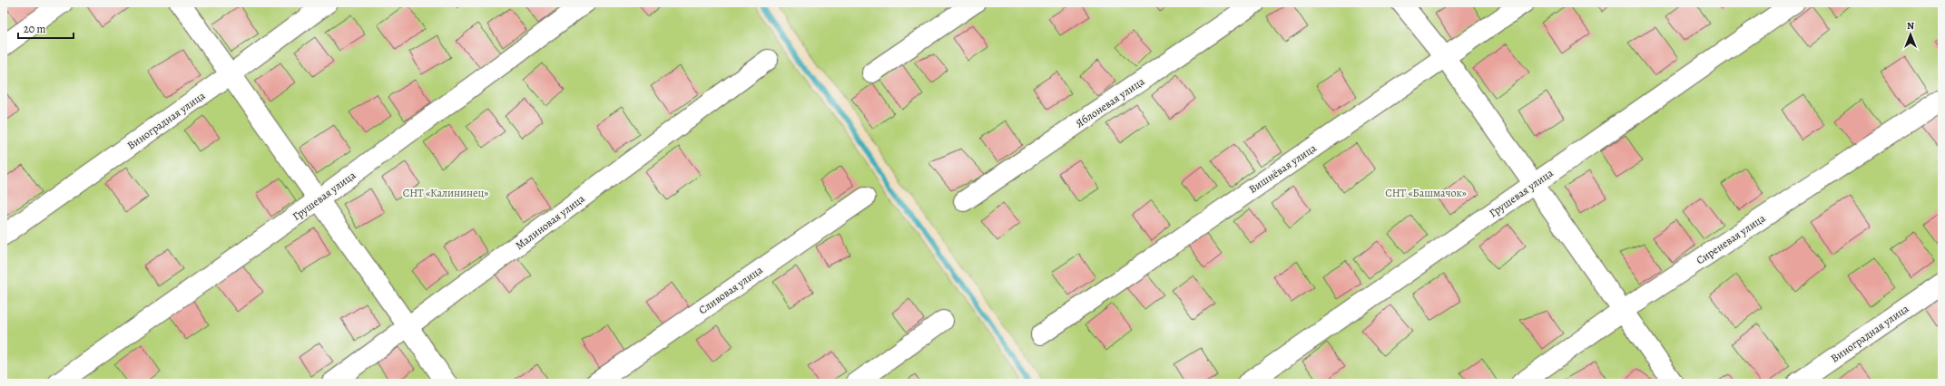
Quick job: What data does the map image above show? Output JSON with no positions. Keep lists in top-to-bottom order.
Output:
{
  "streets": {
    "street": [
      "Яблоневая улица",
      "Виноградная улица",
      "Вишнёвая улица",
      "Грушевая улица",
      "Малиновая улица",
      "Сиреневая улица",
      "Сливовая улица"
    ]
  },
  "parks": ["СНТ «Калининец»", "СНТ «Башмачок»"],
  "scale_bar": "20 m",
  "north": "top"
}
